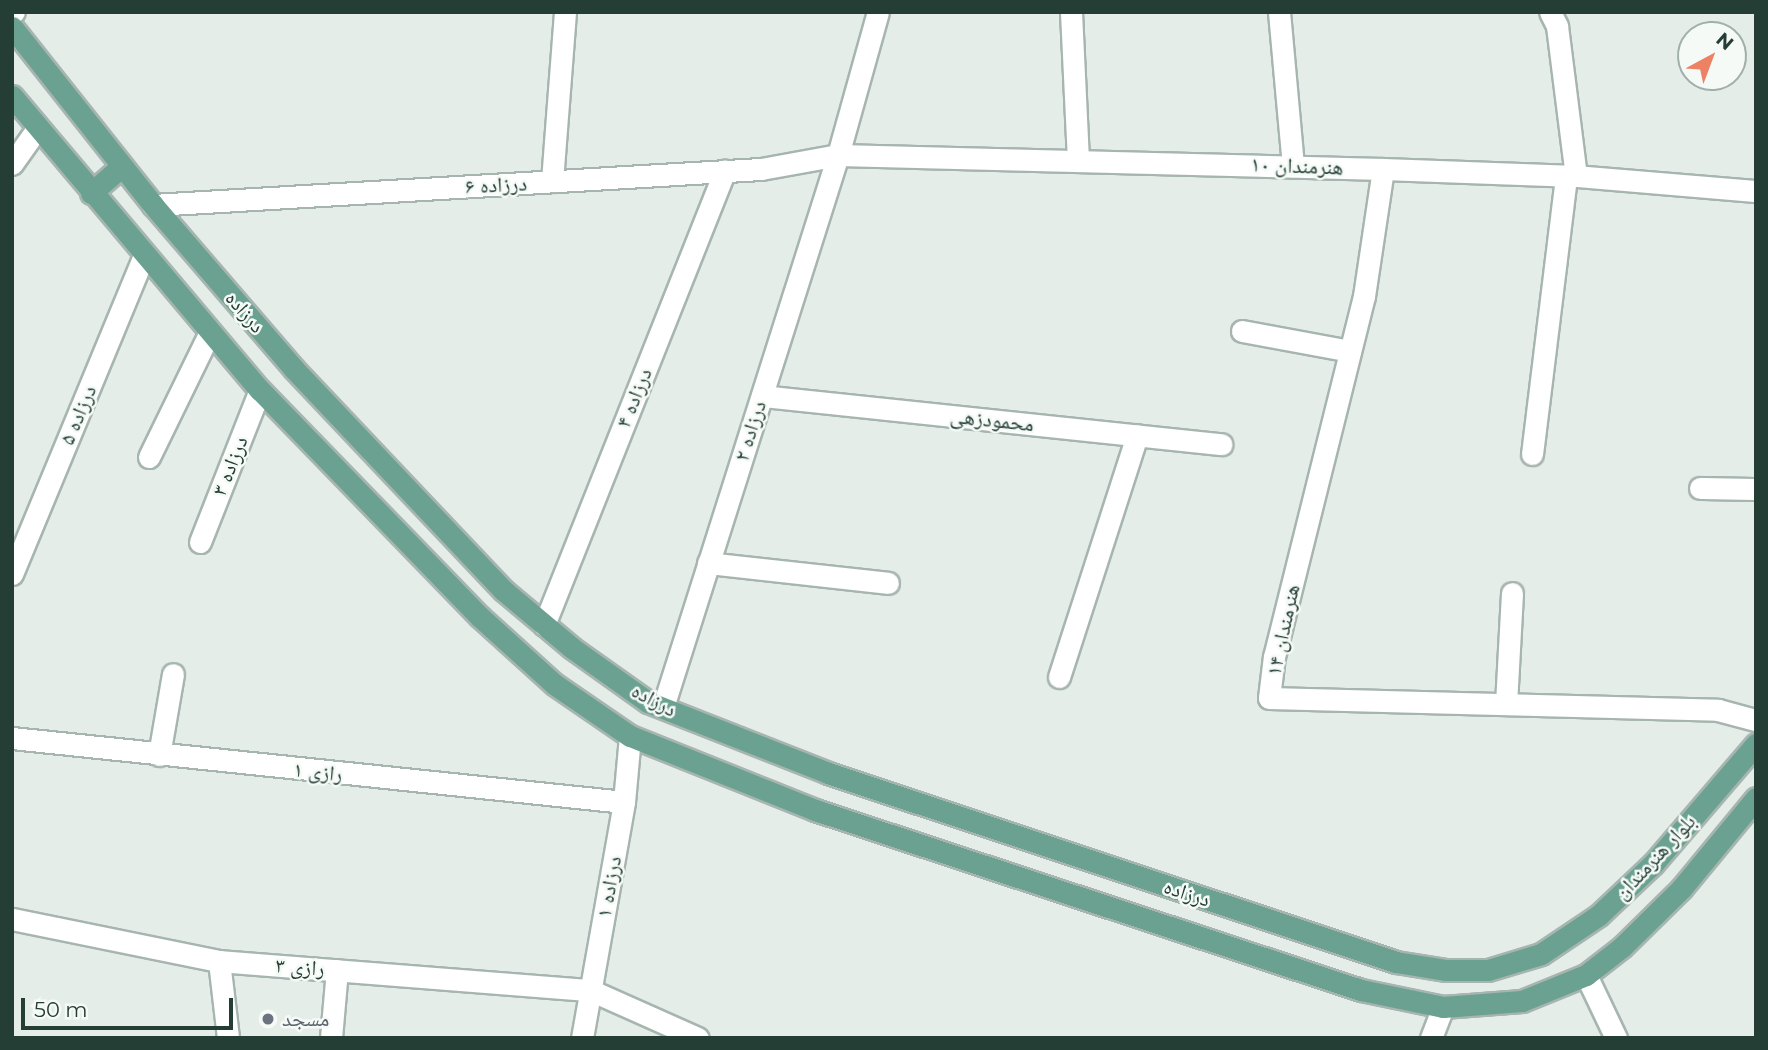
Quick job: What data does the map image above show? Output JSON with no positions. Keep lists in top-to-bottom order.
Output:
{
  "streets": {
    "main road": ["درزاده", "بلوار هنرمندان"],
    "street": [
      "هنرمندان ۱۰",
      "درزاده ۶",
      "درزاده ۴",
      "درزاده ۵",
      "محمودزهی",
      "درزاده ۲",
      "درزاده ۳",
      "هنرمندان ۱۴",
      "رازی ۱",
      "درزاده ۱",
      "رازی ۳"
    ]
  },
  "crossings": [
    ["هنرمندان ۱۰", "درزاده ۶"],
    ["هنرمندان ۱۰", "درزاده ۲"],
    ["هنرمندان ۱۰", "هنرمندان ۱۴"],
    ["درزاده ۶", "درزاده"],
    ["درزاده ۶", "درزاده ۴"],
    ["درزاده ۶", "درزاده ۲"],
    ["درزاده", "درزاده ۴"],
    ["درزاده", "درزاده ۵"],
    ["درزاده", "درزاده ۲"],
    ["درزاده", "درزاده ۳"],
    ["درزاده", "بلوار هنرمندان"],
    ["درزاده", "درزاده ۱"],
    ["محمودزهی", "درزاده ۲"],
    ["رازی ۱", "درزاده ۱"],
    ["درزاده ۱", "رازی ۳"]
  ],
  "places": ["مسجد"],
  "scale_bar": "50 m",
  "north": "top right"
}
